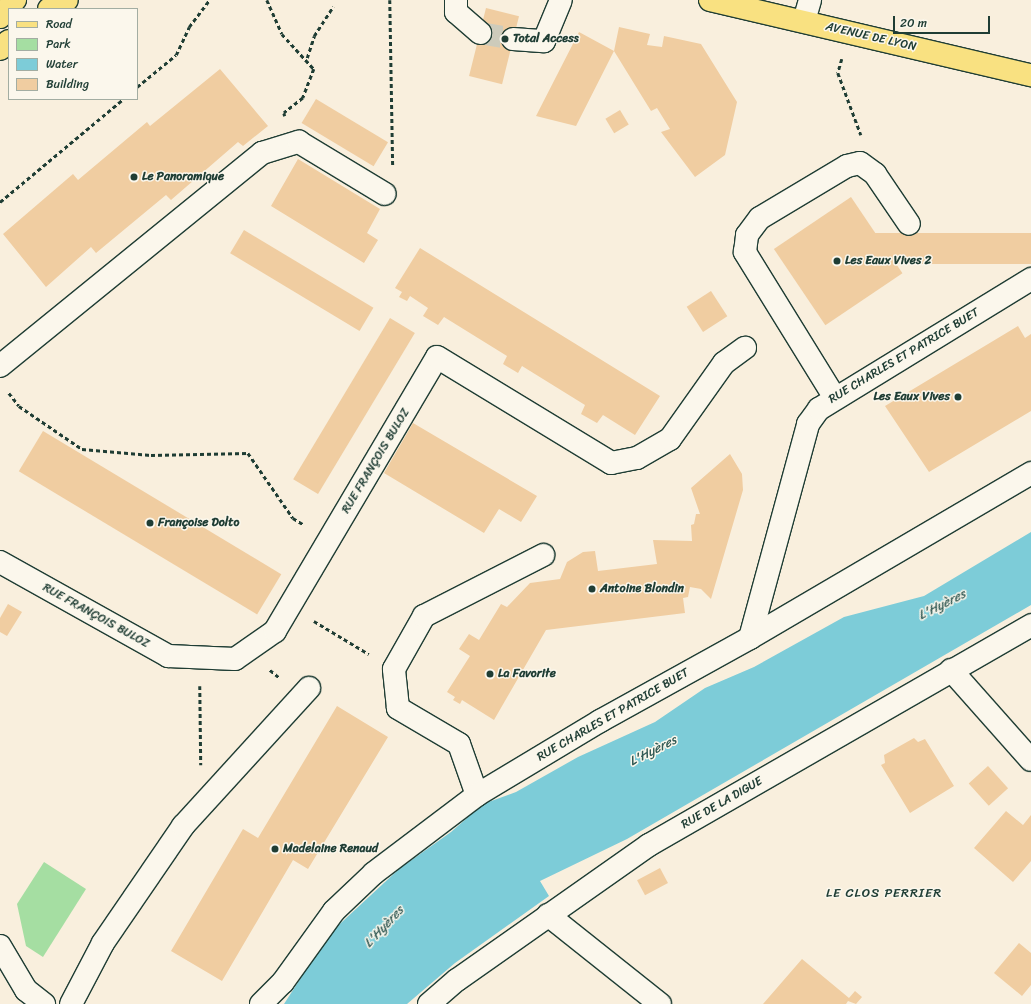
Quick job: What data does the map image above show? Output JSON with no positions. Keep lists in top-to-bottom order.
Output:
{
  "streets": {
    "main road": ["AVENUE DE LYON"],
    "street": ["RUE CHARLES ET PATRICE BUET", "RUE FRANÇOIS BULOZ", "RUE DE LA DIGUE"]
  },
  "districts": ["LE CLOS PERRIER"],
  "water": ["L'Hyères"],
  "places": [
    "Total Access",
    "Le Panoramique",
    "Les Eaux Vives 2",
    "Les Eaux Vives",
    "Françoise Dolto",
    "Antoine Blondin",
    "La Favorite",
    "Madelaine Renaud"
  ],
  "legend": [
    "Road",
    "Park",
    "Water",
    "Building"
  ],
  "scale_bar": "20 m"
}
